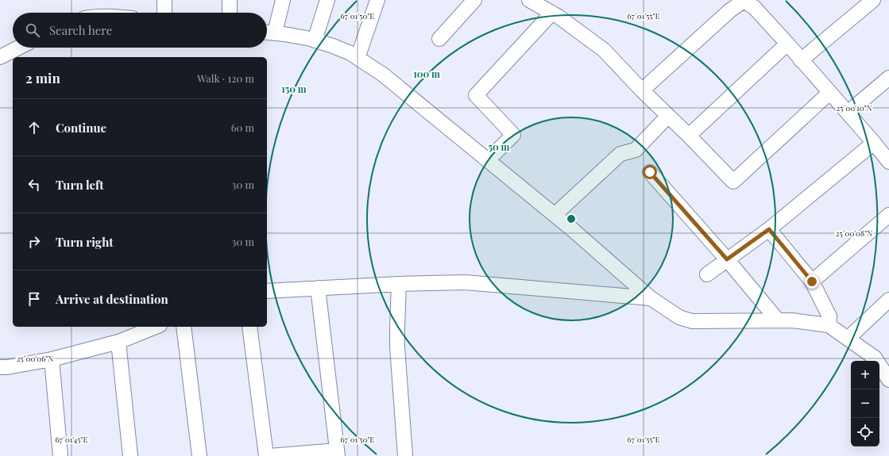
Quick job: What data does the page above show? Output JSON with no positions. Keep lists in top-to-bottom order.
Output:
{
  "page": {
    "search": "Search here",
    "heading": ["2 min", "Walk · 120 m"],
    "list": [
      ["Continue", "60 m"],
      ["Turn left", "30 m"],
      ["Turn right", "30 m"],
      "Arrive at destination"
    ],
    "map_buttons": ["+", "−"]
  },
  "coordinates": [
    "67°01'50\"E",
    "67°01'55\"E",
    "25°00'10\"N",
    "25°00'08\"N",
    "25°00'06\"N",
    "67°01'45\"E"
  ],
  "rings": ["100 m", "150 m", "50 m"]
}
